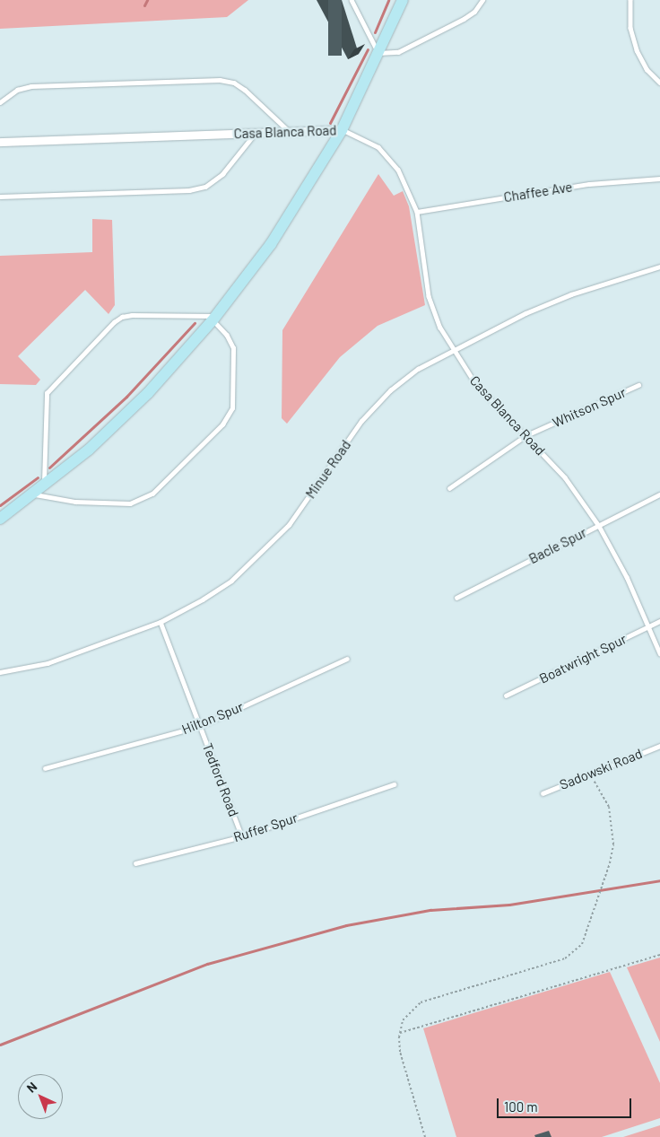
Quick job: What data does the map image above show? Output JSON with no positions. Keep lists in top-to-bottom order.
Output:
{
  "streets": {
    "street": ["Casa Blanca Road"],
    "lane": [
      "Chaffee Ave",
      "Whitson Spur",
      "Minue Road",
      "Bacle Spur",
      "Boatwright Spur",
      "Hilton Spur",
      "Sadowski Road",
      "Tedford Road",
      "Ruffer Spur"
    ]
  },
  "crossings": [
    ["Casa Blanca Road", "Chaffee Ave"],
    ["Casa Blanca Road", "Whitson Spur"],
    ["Casa Blanca Road", "Minue Road"],
    ["Casa Blanca Road", "Bacle Spur"],
    ["Casa Blanca Road", "Boatwright Spur"],
    ["Minue Road", "Tedford Road"],
    ["Hilton Spur", "Tedford Road"],
    ["Tedford Road", "Ruffer Spur"]
  ],
  "scale_bar": "100 m",
  "north": "top left"
}
